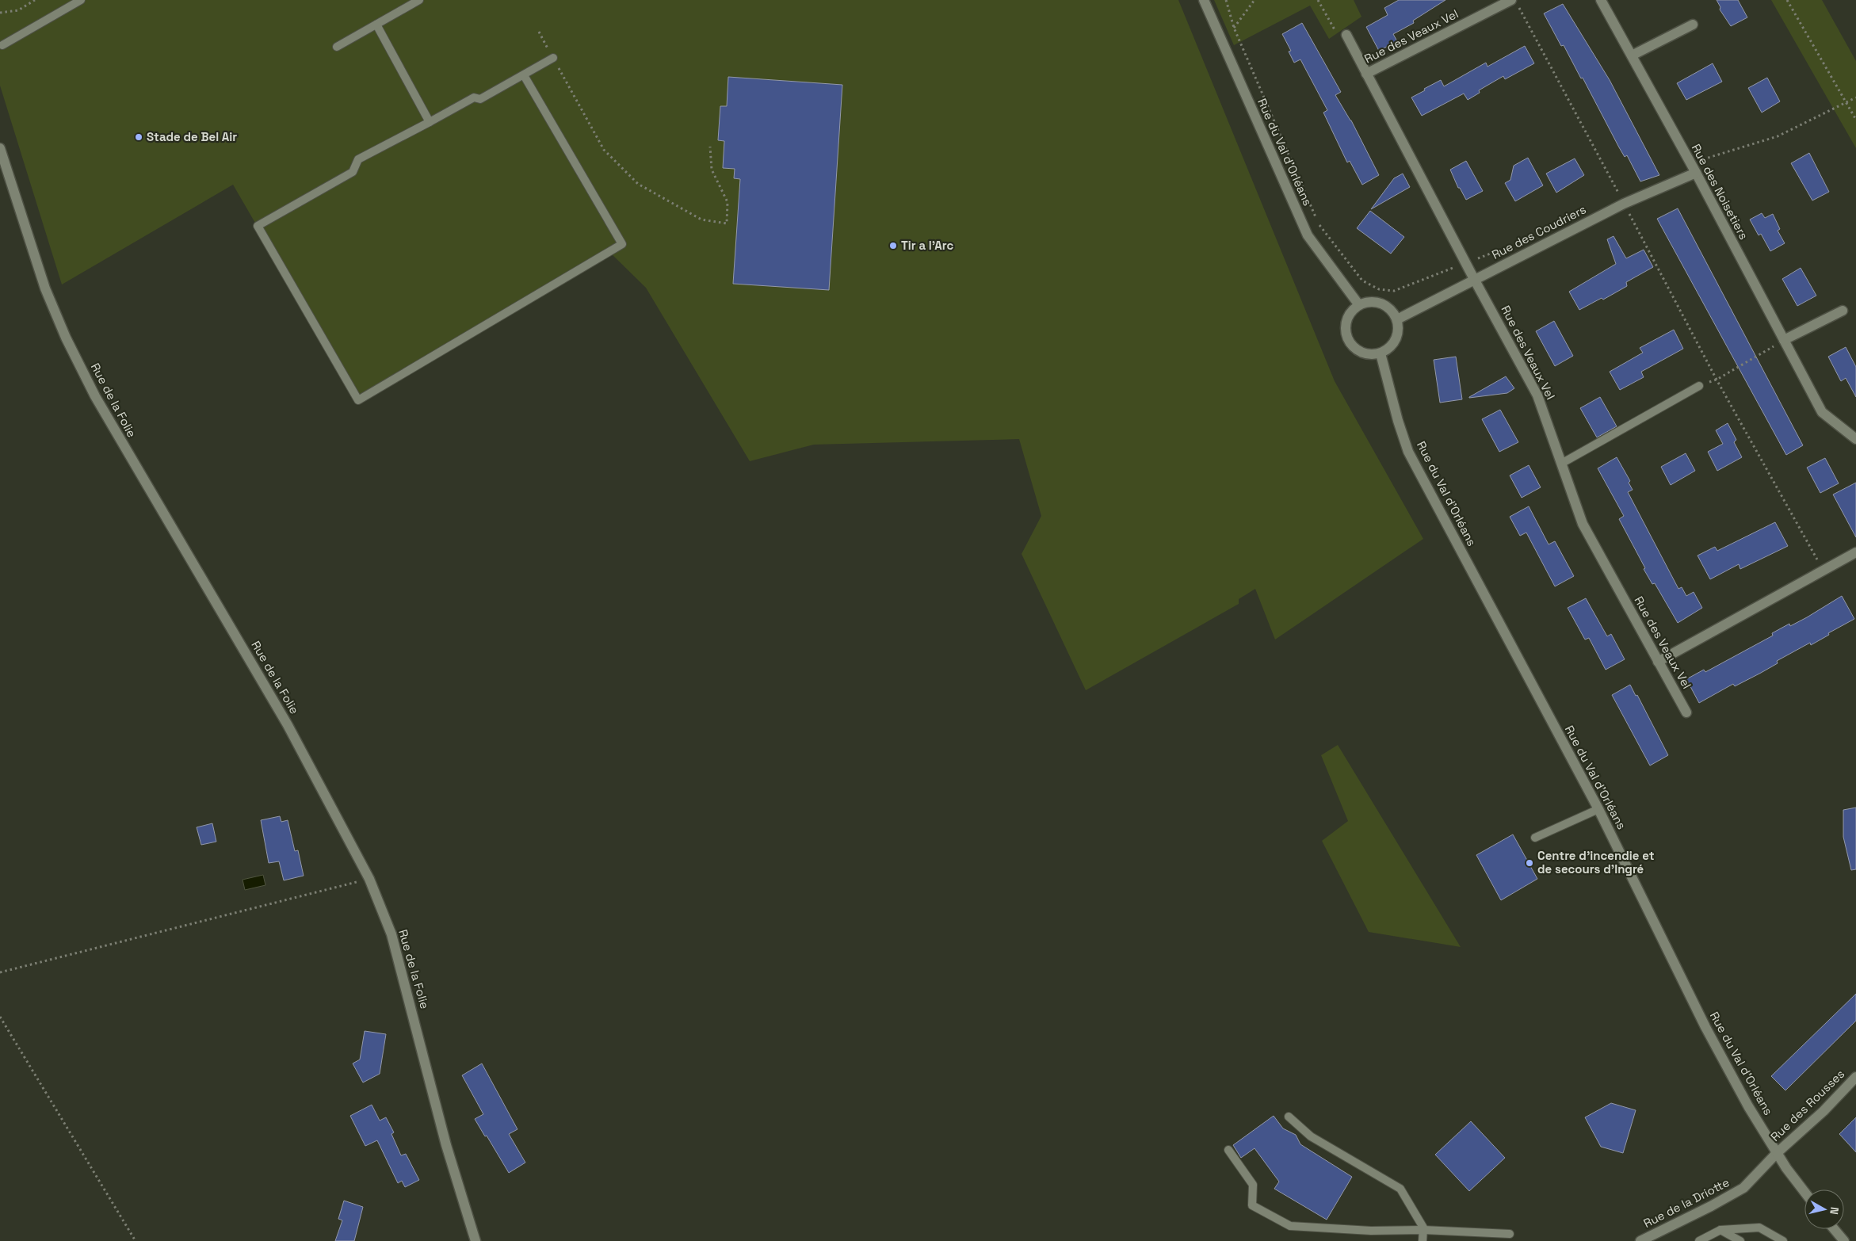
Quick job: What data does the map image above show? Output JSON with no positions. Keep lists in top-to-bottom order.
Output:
{
  "streets": {
    "street": [
      "Rue des Veaux Vel",
      "Rue du Val d'Orléans",
      "Rue des Noisetiers",
      "Rue des Coudriers",
      "Rue de la Folie",
      "Rue des Rousses",
      "Rue de la Driotte"
    ]
  },
  "crossings": [
    ["Rue des Veaux Vel", "Rue des Coudriers"],
    ["Rue du Val d'Orléans", "Rue des Coudriers"],
    ["Rue du Val d'Orléans", "Rue des Rousses"],
    ["Rue du Val d'Orléans", "Rue de la Driotte"],
    ["Rue des Noisetiers", "Rue des Coudriers"],
    ["Rue des Rousses", "Rue de la Driotte"]
  ],
  "places": ["Stade de Bel Air", "Tir a l'Arc", "Centre d'incendie et de secours d'Ingré"],
  "north": "right"
}
